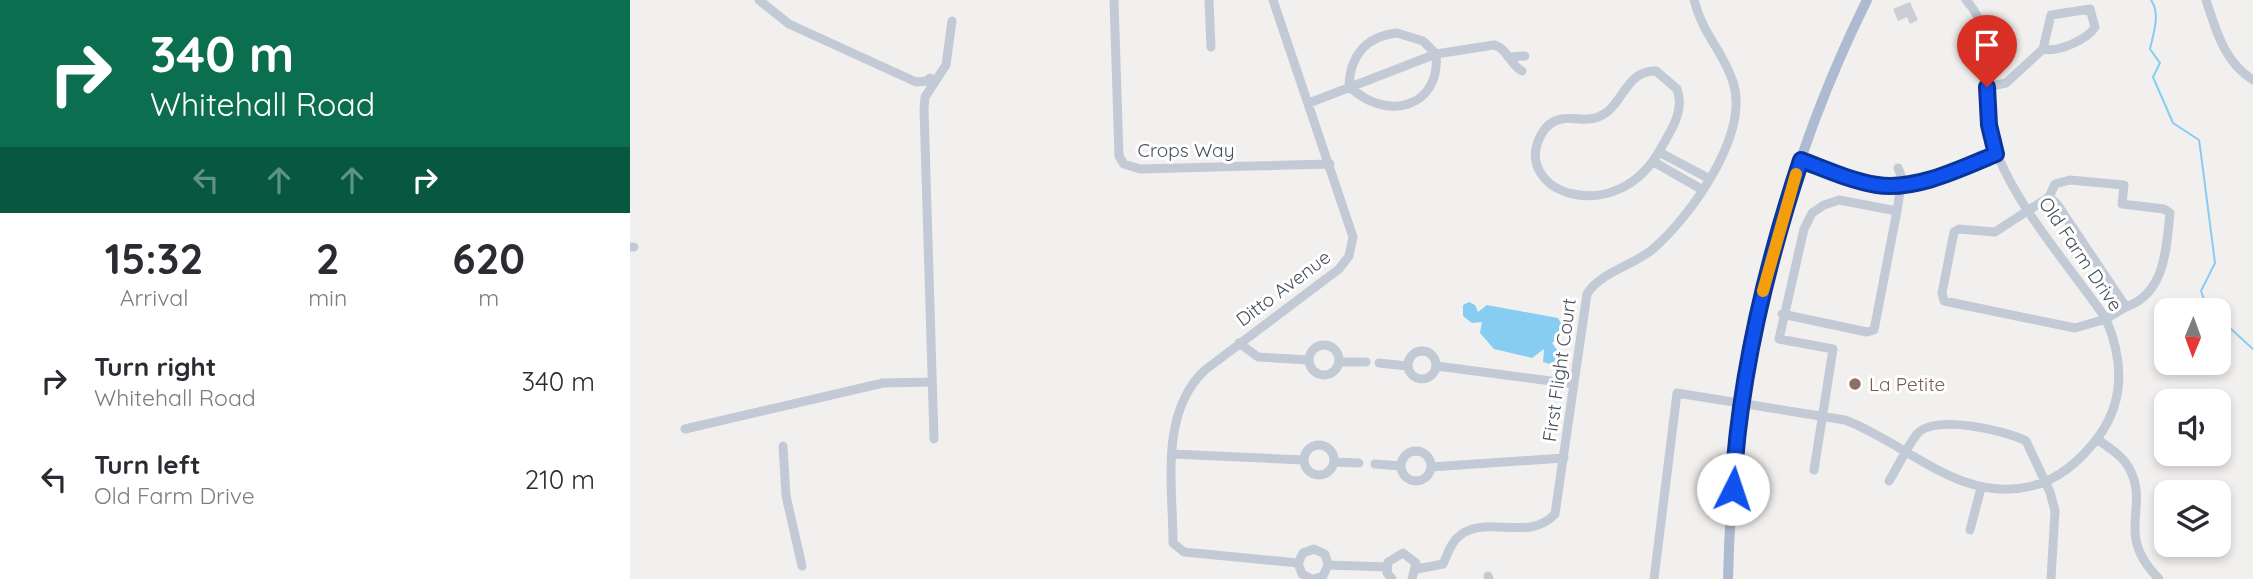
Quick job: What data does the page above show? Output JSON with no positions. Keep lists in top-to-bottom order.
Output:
{
  "streets": {
    "street": [
      "Crops Way",
      "Old Farm Drive",
      "Ditto Avenue",
      "First Flight Court"
    ]
  },
  "crossings": [
    ["Crops Way", "Ditto Avenue"]
  ],
  "places": ["La Petite"],
  "north": "bottom",
  "page": {
    "turn": ["340 m", "Whitehall Road"],
    "eta": [
      "15:32",
      "Arrival",
      "2",
      "min",
      "620",
      "m"
    ],
    "list": [
      {
        "name": "Turn right",
        "note": "Whitehall Road",
        "value": "340 m"
      },
      {
        "name": "Turn left",
        "note": "Old Farm Drive",
        "value": "210 m"
      }
    ]
  }
}
